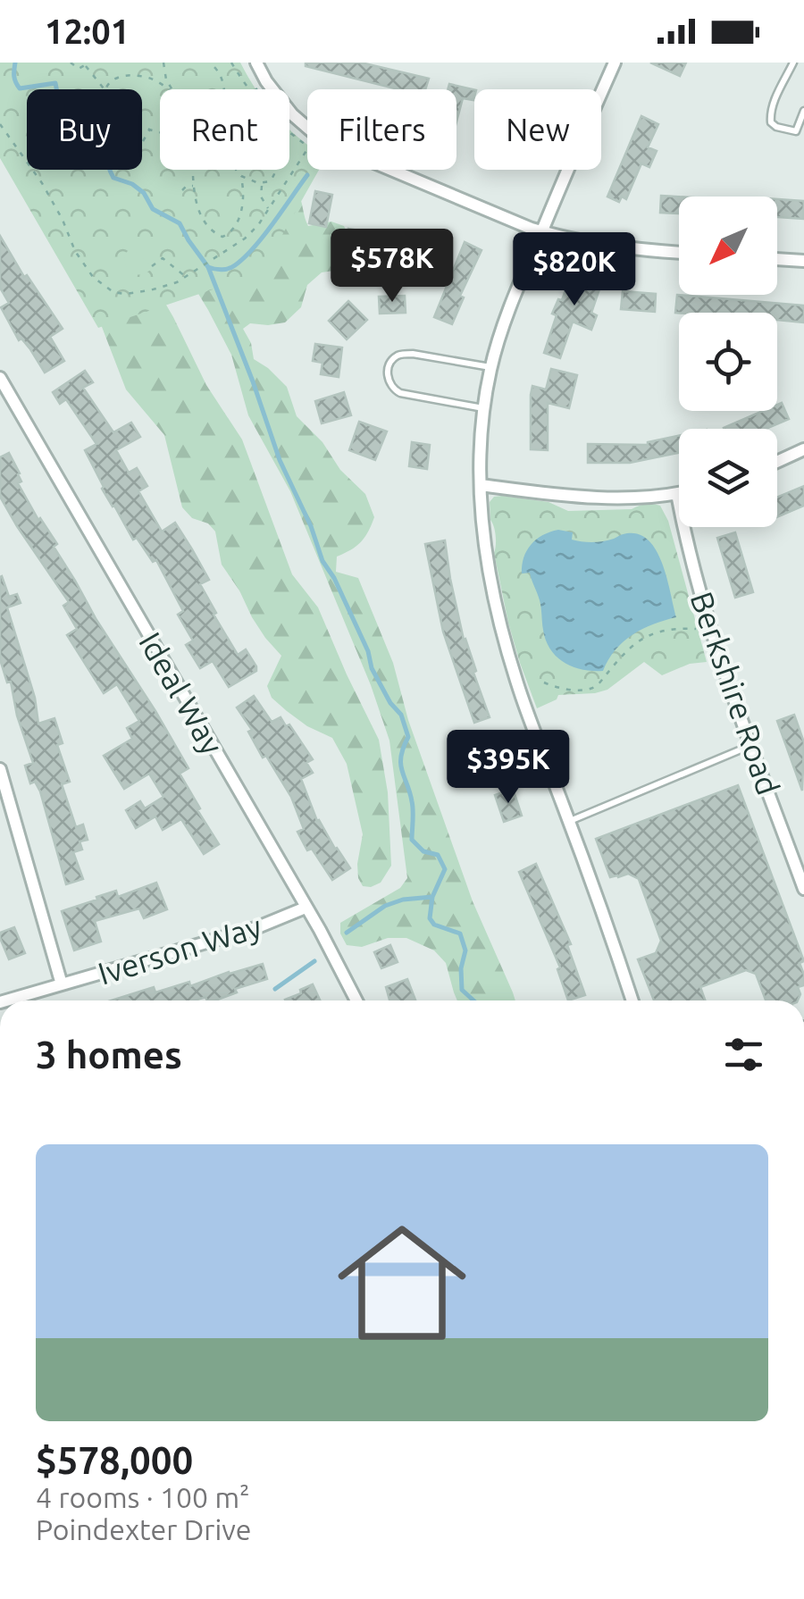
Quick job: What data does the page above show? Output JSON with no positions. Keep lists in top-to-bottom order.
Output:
{
  "streets": {
    "street": ["Ideal Way", "Berkshire Road", "Iverson Way"]
  },
  "crossings": [
    ["Ideal Way", "Iverson Way"]
  ],
  "north": "bottom left",
  "page": {
    "status": "12:01",
    "chip": [
      "Buy",
      "Rent",
      "Filters",
      "New"
    ],
    "price": ["$578K", "$820K", "$395K"],
    "heading": "3 homes",
    "list": [
      {
        "name": "$578,000",
        "note": "4 rooms · 100 m² · Poindexter Drive"
      }
    ]
  }
}
